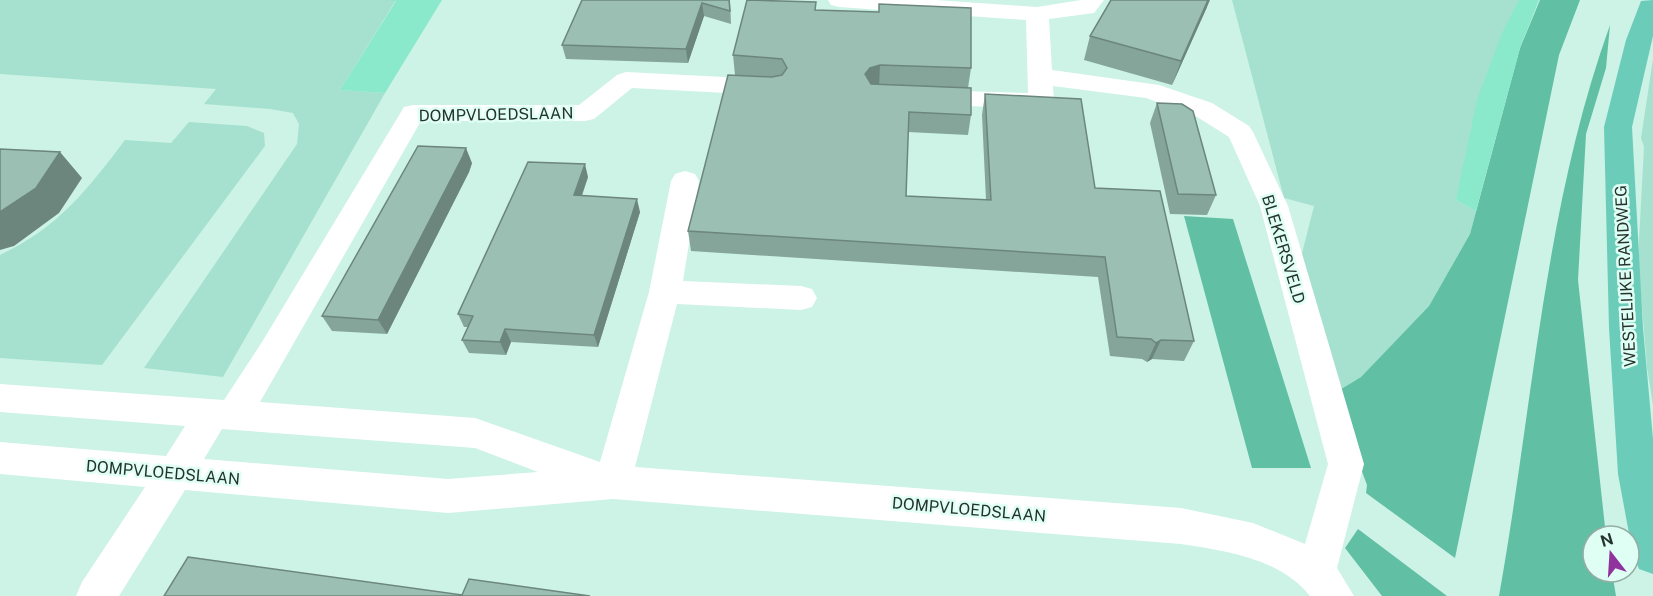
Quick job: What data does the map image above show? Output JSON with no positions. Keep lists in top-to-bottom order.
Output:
{
  "streets": {
    "main road": ["WESTELIJKE RANDWEG"],
    "street": ["DOMPVLOEDSLAAN", "BLEKERSVELD"]
  },
  "crossings": [
    ["DOMPVLOEDSLAAN", "BLEKERSVELD"]
  ],
  "north": "top"
}
